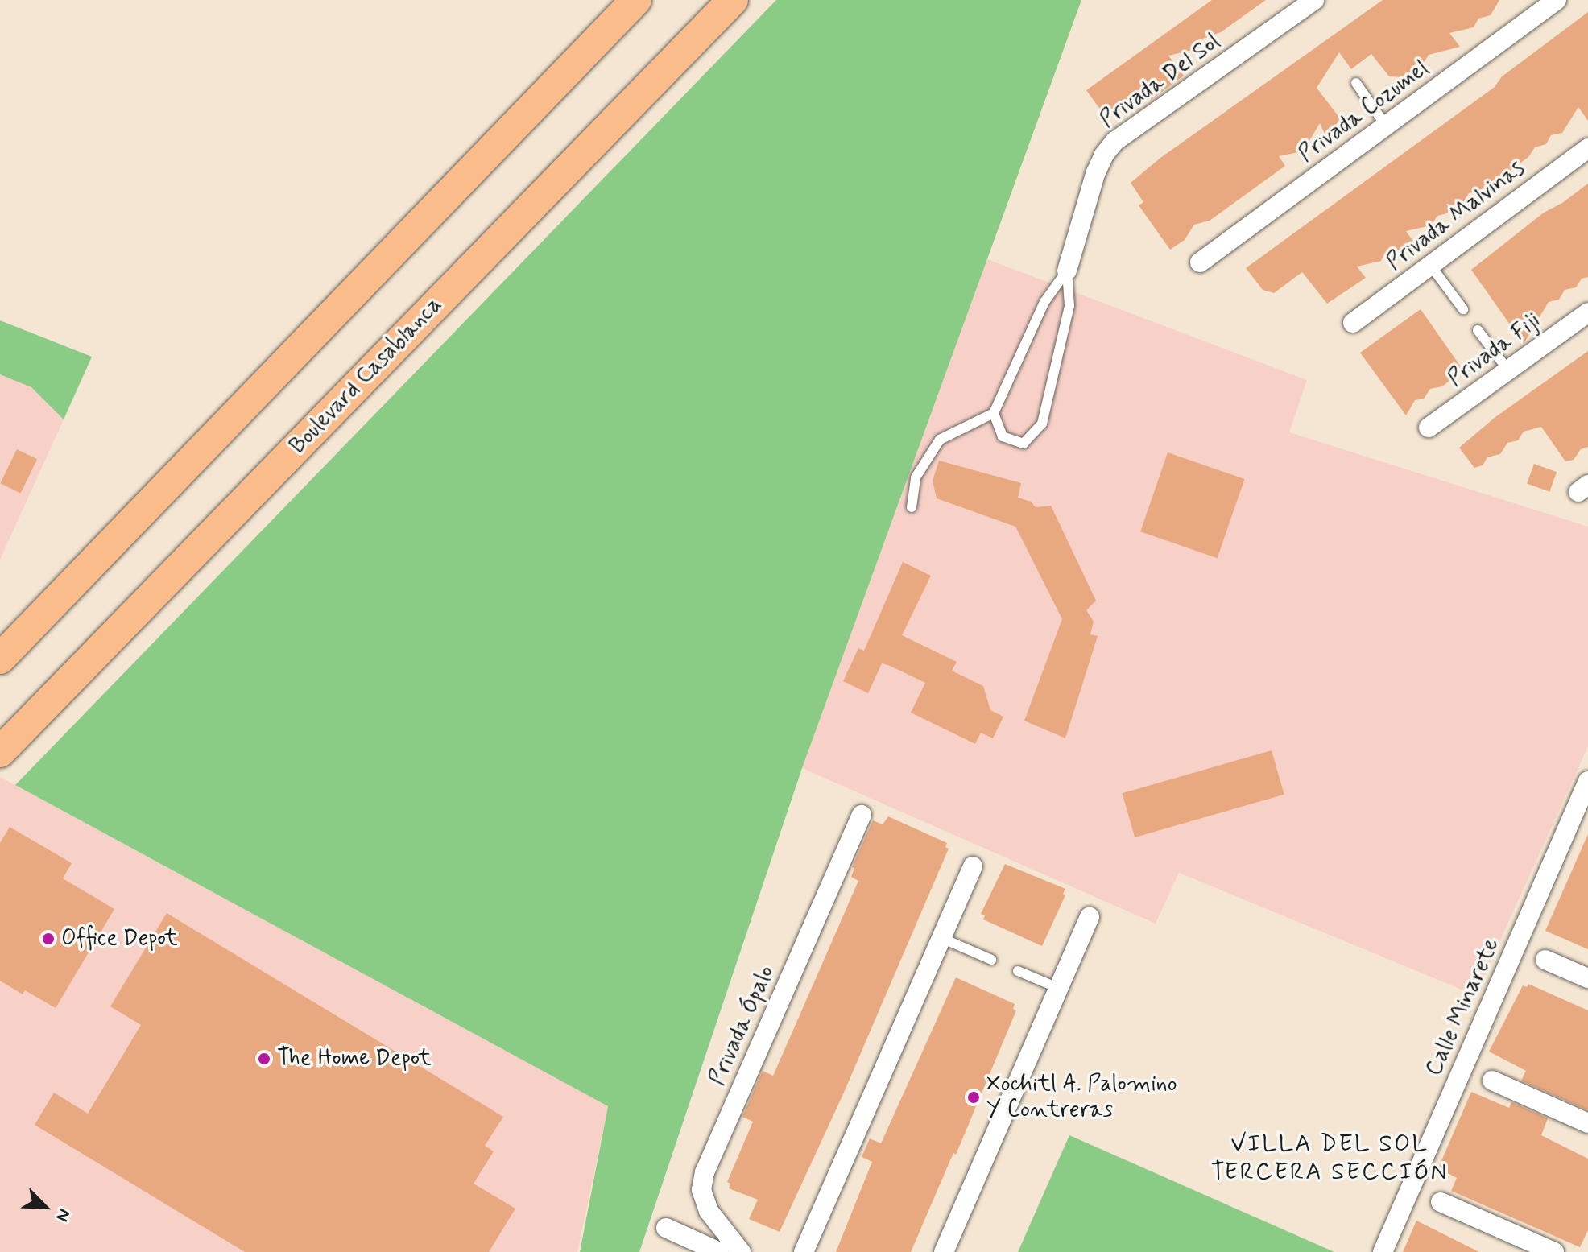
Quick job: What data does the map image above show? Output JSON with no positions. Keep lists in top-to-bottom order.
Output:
{
  "streets": {
    "main road": ["Boulevard Casablanca"],
    "street": [
      "Privada Del Sol",
      "Privada Cozumel",
      "Privada Malvinas",
      "Privada Fiji",
      "Calle Minarete",
      "Privada Ópalo"
    ]
  },
  "districts": ["VILLA DEL SOL TERCERA SECCIÓN"],
  "places": ["Office Depot", "The Home Depot", "Xochitl A. Palomino Y Contreras"],
  "north": "bottom right"
}
